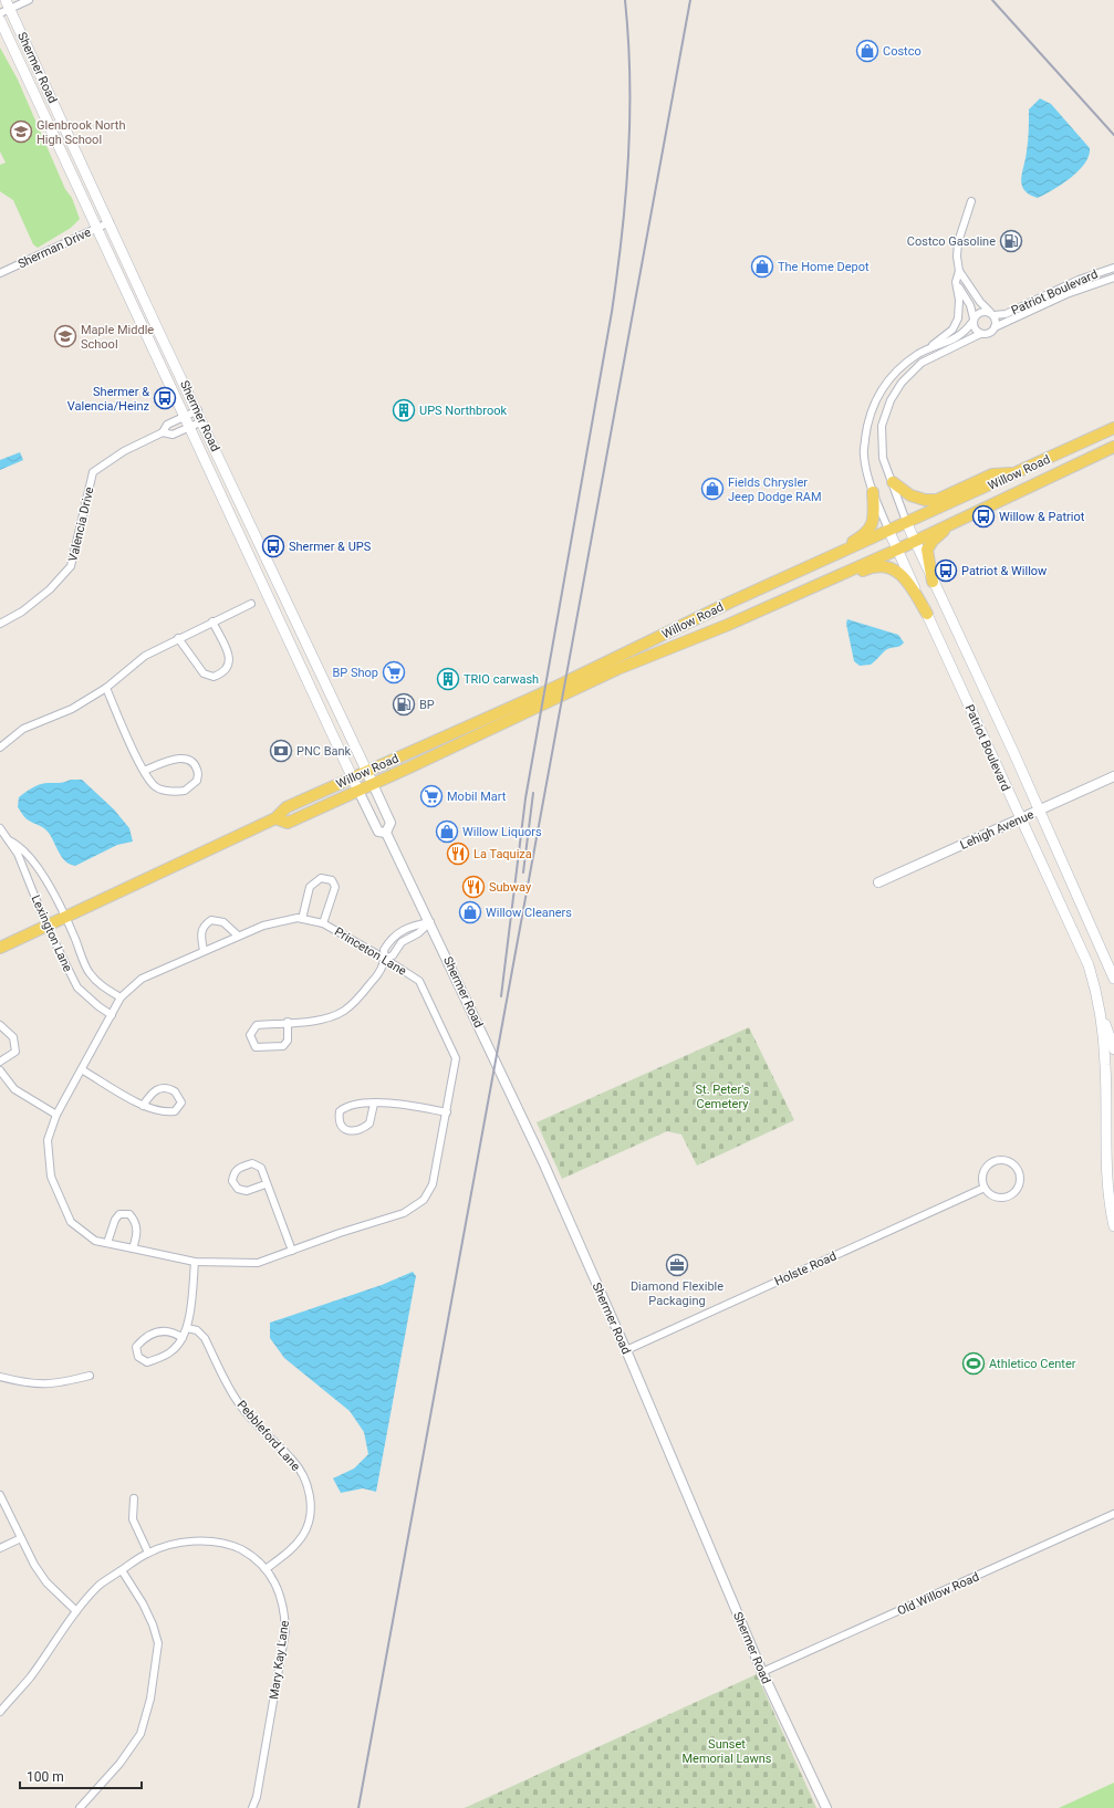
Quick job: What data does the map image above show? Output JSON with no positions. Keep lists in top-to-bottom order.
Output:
{
  "streets": {
    "main road": ["Shermer Road", "Patriot Boulevard", "Willow Road"],
    "street": [
      "Sherman Drive",
      "Valencia Drive",
      "Lehigh Avenue",
      "Lexington Lane",
      "Princeton Lane",
      "Holste Road",
      "Pebbleford Lane",
      "Old Willow Road",
      "Mary Kay Lane"
    ]
  },
  "crossings": [
    ["Shermer Road", "Sherman Drive"],
    ["Shermer Road", "Willow Road"],
    ["Shermer Road", "Valencia Drive"],
    ["Shermer Road", "Holste Road"],
    ["Shermer Road", "Old Willow Road"],
    ["Patriot Boulevard", "Willow Road"],
    ["Patriot Boulevard", "Lehigh Avenue"],
    ["Willow Road", "Lexington Lane"],
    ["Lexington Lane", "Princeton Lane"],
    ["Pebbleford Lane", "Mary Kay Lane"]
  ],
  "parks": ["St. Peter's Cemetery", "Sunset Memorial Lawns"],
  "places": {
    "shop": [
      "Costco",
      "The Home Depot",
      "Fields Chrysler Jeep Dodge RAM",
      "Willow Liquors",
      "Willow Cleaners"
    ],
    "school or university": ["Glenbrook North High School", "Maple Middle School"],
    "fuel station": ["Costco Gasoline", "BP"],
    "bus stop": [
      "Shermer & Valencia/Heinz",
      "Willow & Patriot",
      "Shermer & UPS",
      "Patriot & Willow"
    ],
    "building": ["UPS Northbrook", "TRIO carwash"],
    "supermarket": ["BP Shop", "Mobil Mart"],
    "bank": ["PNC Bank"],
    "restaurant": ["La Taquiza", "Subway"],
    "office": ["Diamond Flexible Packaging"],
    "sports": ["Athletico Center"]
  },
  "scale_bar": "100 m"
}
